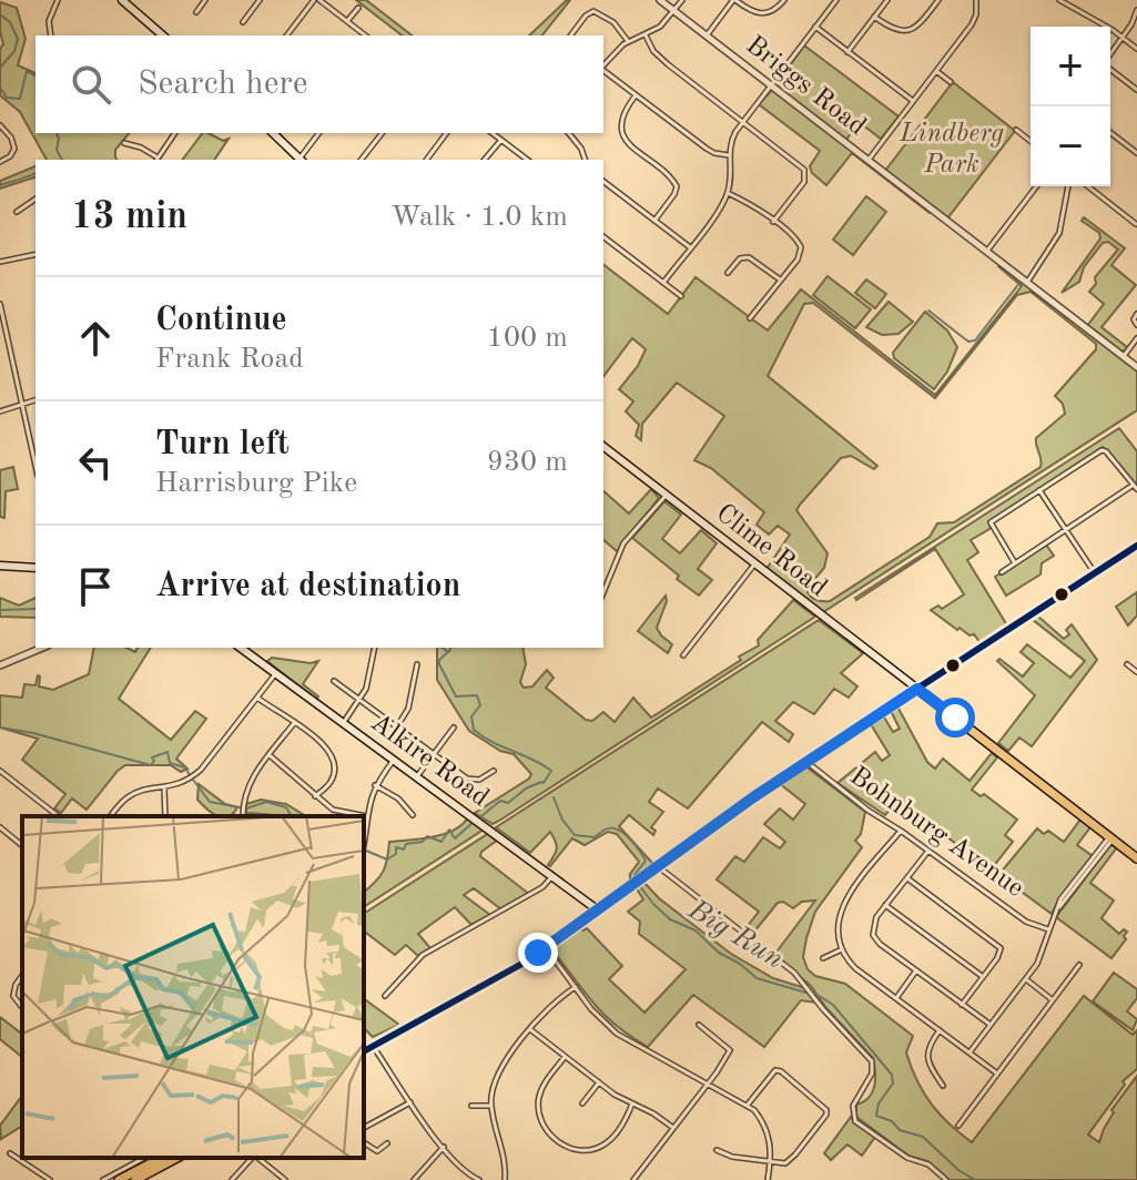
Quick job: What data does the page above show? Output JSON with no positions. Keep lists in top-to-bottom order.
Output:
{
  "streets": {
    "main road": ["Clime Road", "Alkire Road"],
    "street": ["Briggs Road", "Bohnburg Avenue"]
  },
  "water": ["Big Run"],
  "parks": ["Lindberg Park"],
  "page": {
    "map_buttons": ["+", "−"],
    "search": "Search here",
    "heading": ["13 min", "Walk · 1.0 km"],
    "list": [
      ["Continue", "Frank Road", "100 m"],
      ["Turn left", "Harrisburg Pike", "930 m"],
      "Arrive at destination"
    ]
  }
}
